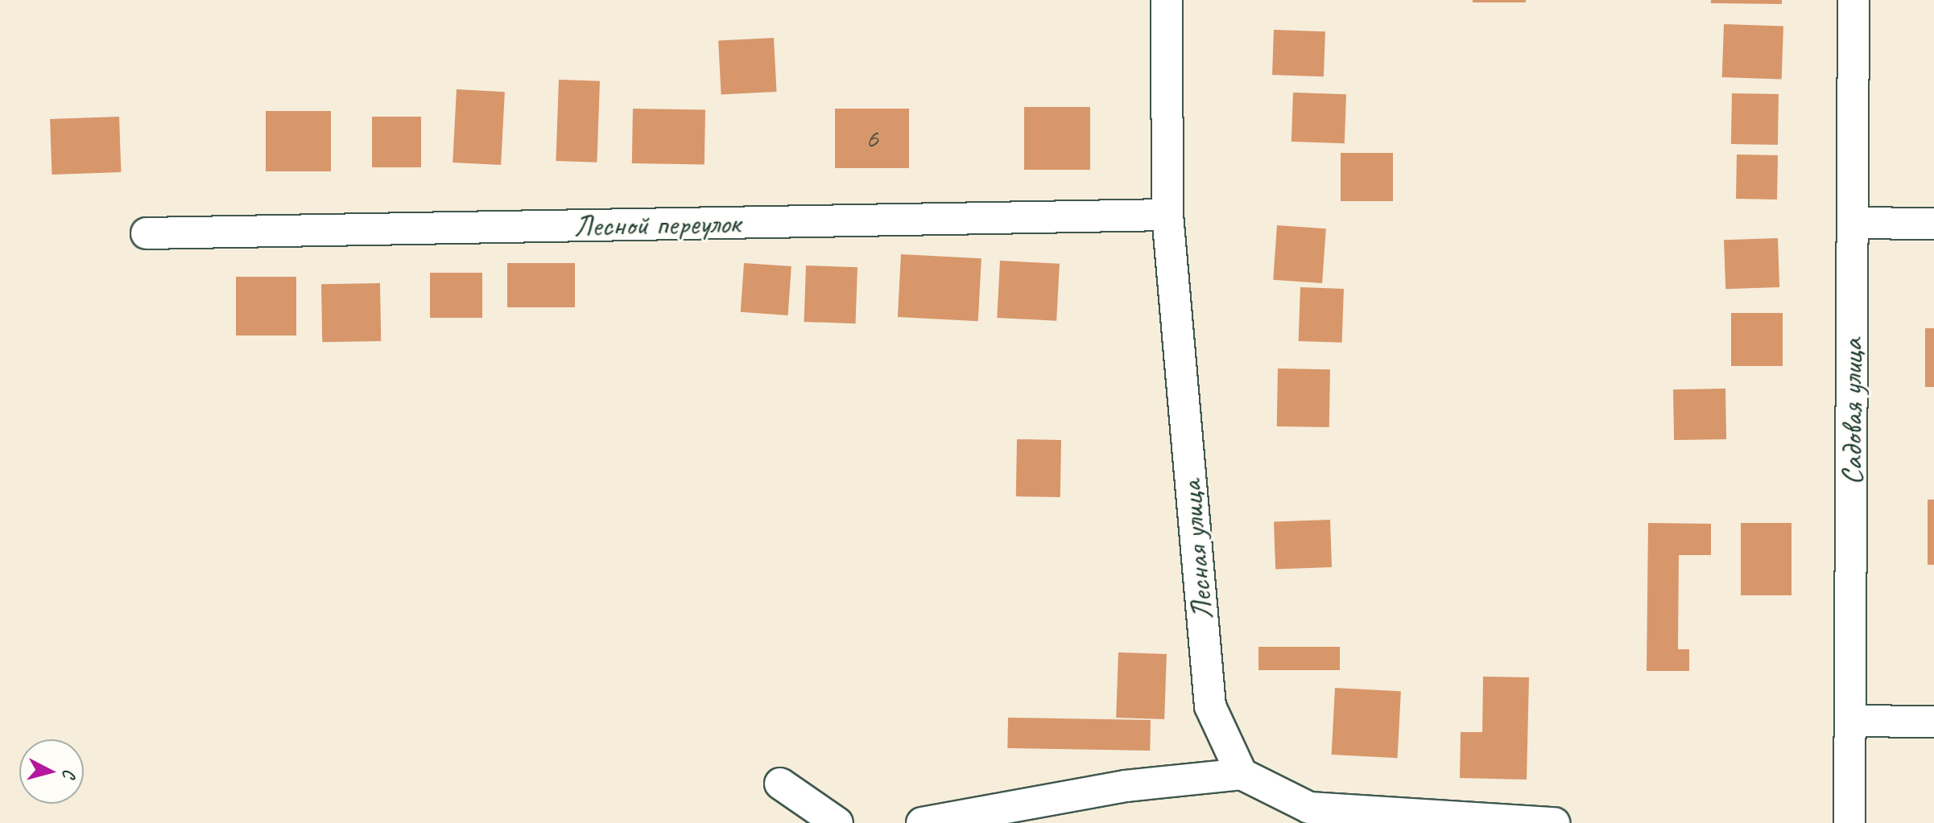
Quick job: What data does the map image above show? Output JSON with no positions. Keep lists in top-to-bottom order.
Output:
{
  "streets": {
    "street": ["Лесной переулок", "Садовая улица", "Лесная улица"]
  },
  "crossings": [
    ["Лесной переулок", "Лесная улица"]
  ],
  "house_numbers": ["6"],
  "north": "right"
}
